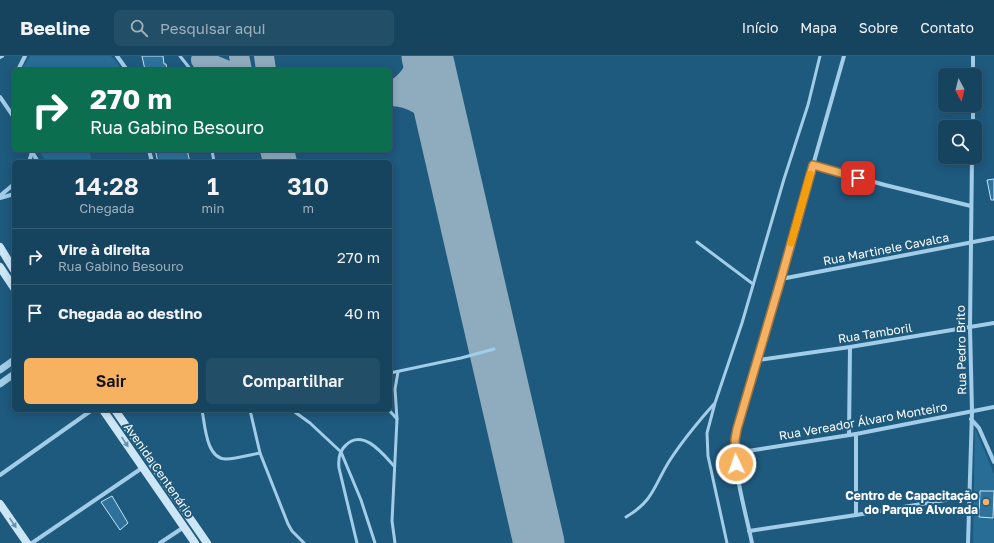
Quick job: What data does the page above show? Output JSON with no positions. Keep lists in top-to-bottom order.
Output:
{
  "streets": {
    "main road": ["Avenida Centenário"],
    "street": [
      "Rua Martinele Cavalca",
      "Rua Tamboril",
      "Rua Pedro Brito",
      "Rua Vereador Álvaro Monteiro"
    ]
  },
  "crossings": [
    ["Rua Martinele Cavalca", "Rua Pedro Brito"],
    ["Rua Tamboril", "Rua Pedro Brito"],
    ["Rua Pedro Brito", "Rua Vereador Álvaro Monteiro"]
  ],
  "places": ["Centro de Capacitação do Parque Alvorada"],
  "north": "bottom",
  "page": {
    "header": "Beeline",
    "search": "Pesquisar aqui",
    "nav": [
      "Início",
      "Mapa",
      "Sobre",
      "Contato"
    ],
    "turn": ["270 m", "Rua Gabino Besouro"],
    "eta": [
      "14:28",
      "Chegada",
      "1",
      "min",
      "310",
      "m"
    ],
    "list": [
      {
        "name": "Vire à direita",
        "note": "Rua Gabino Besouro",
        "value": "270 m"
      },
      {
        "name": "Chegada ao destino",
        "value": "40 m"
      }
    ],
    "buttons": ["Sair", "Compartilhar"]
  }
}
